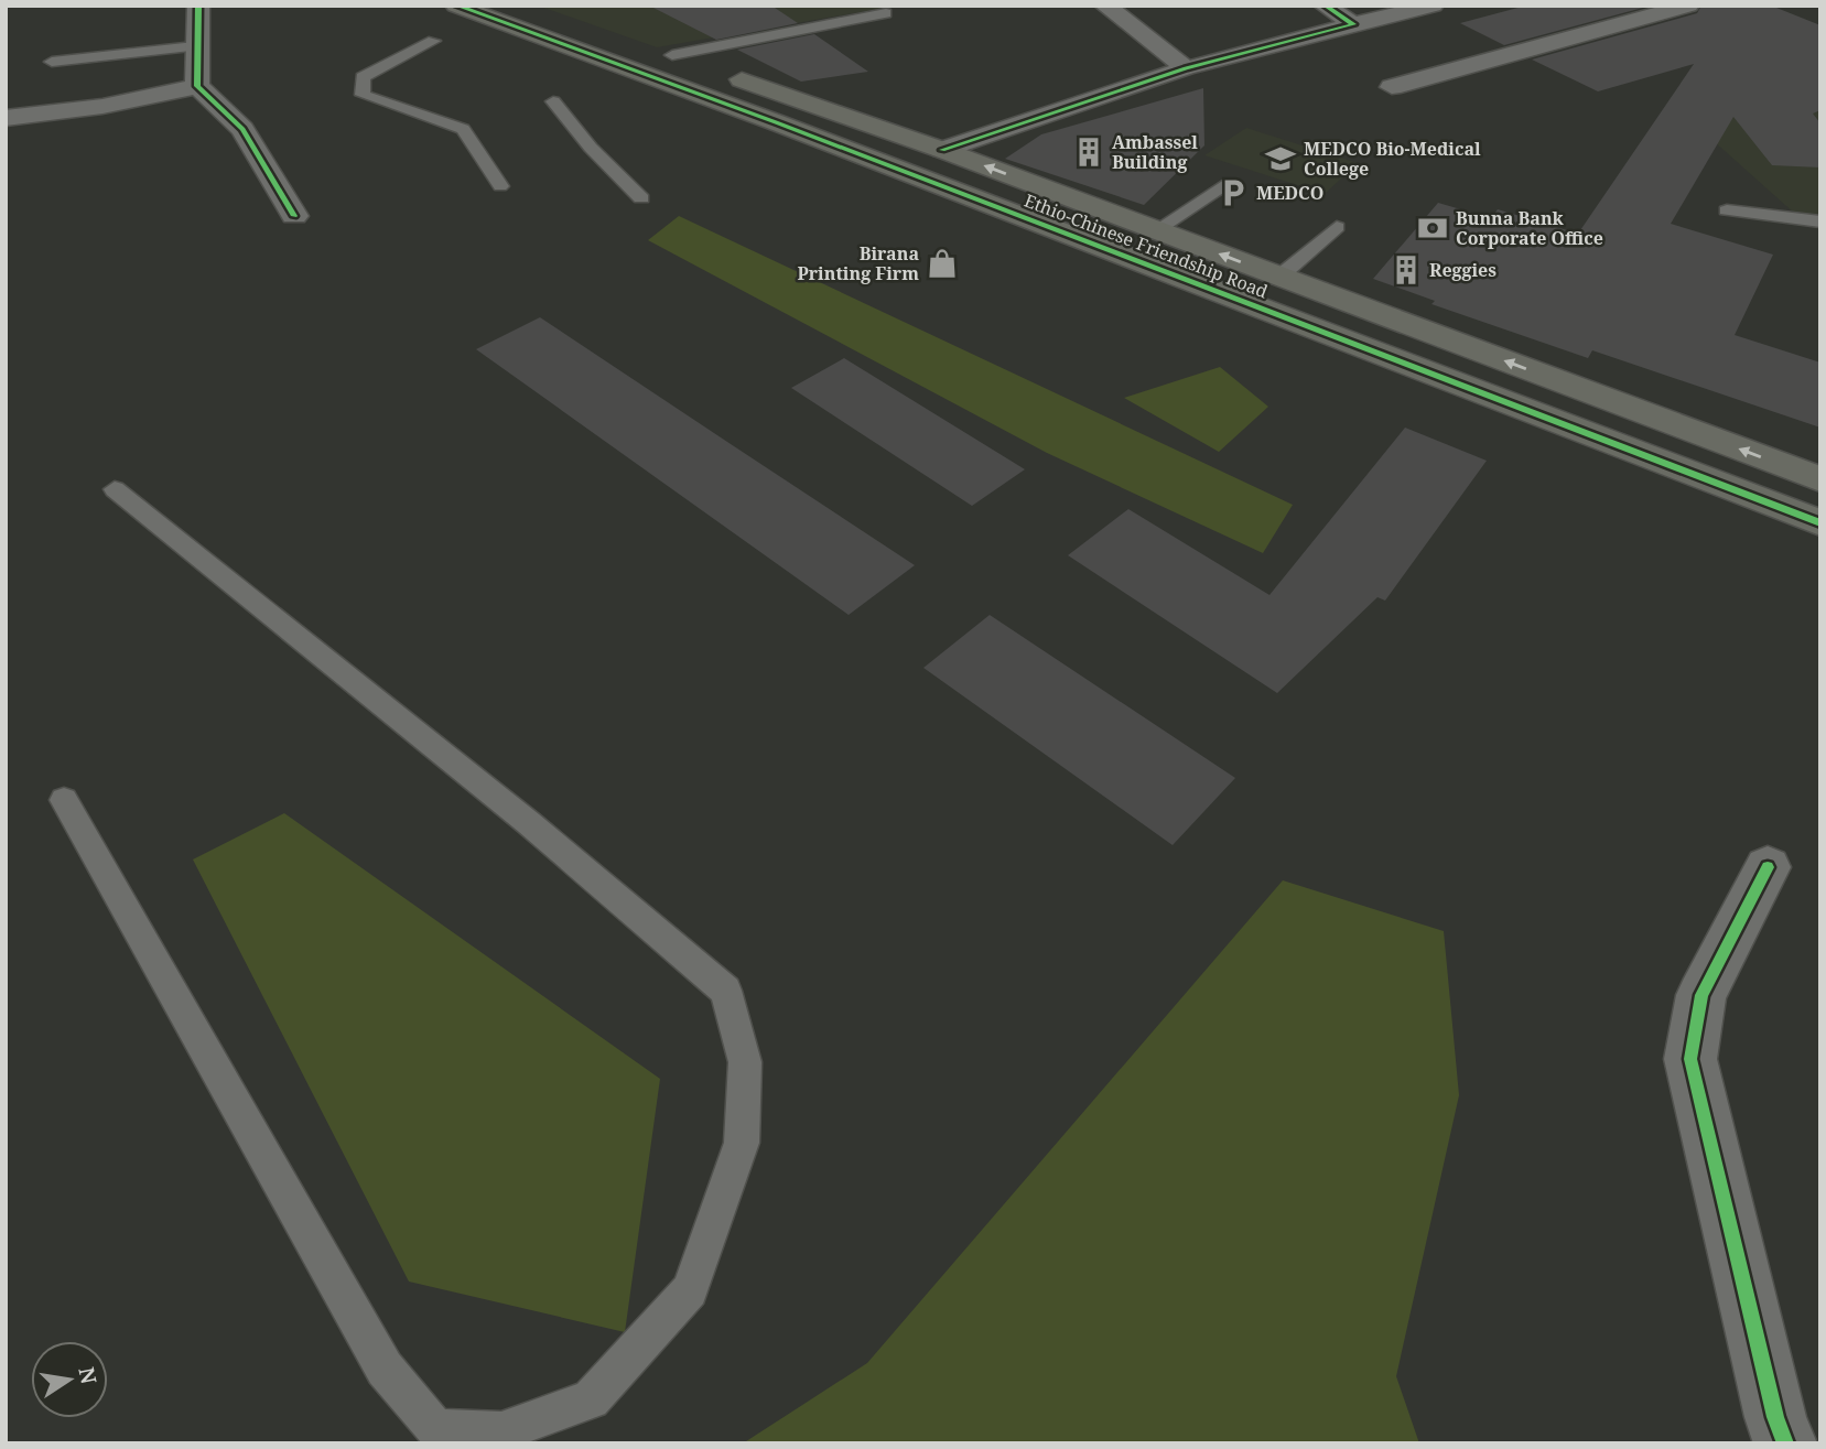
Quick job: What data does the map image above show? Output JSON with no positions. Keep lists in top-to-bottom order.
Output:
{
  "streets": {
    "main road": ["Ethio-Chinese Friendship Road"]
  },
  "places": {
    "building": ["Ambassel Building", "Reggies"],
    "school or university": ["MEDCO Bio-Medical College"],
    "parking": ["MEDCO"],
    "bank": ["Bunna Bank Corporate Office"],
    "shop": ["Birana Printing Firm"]
  },
  "north": "right"
}
